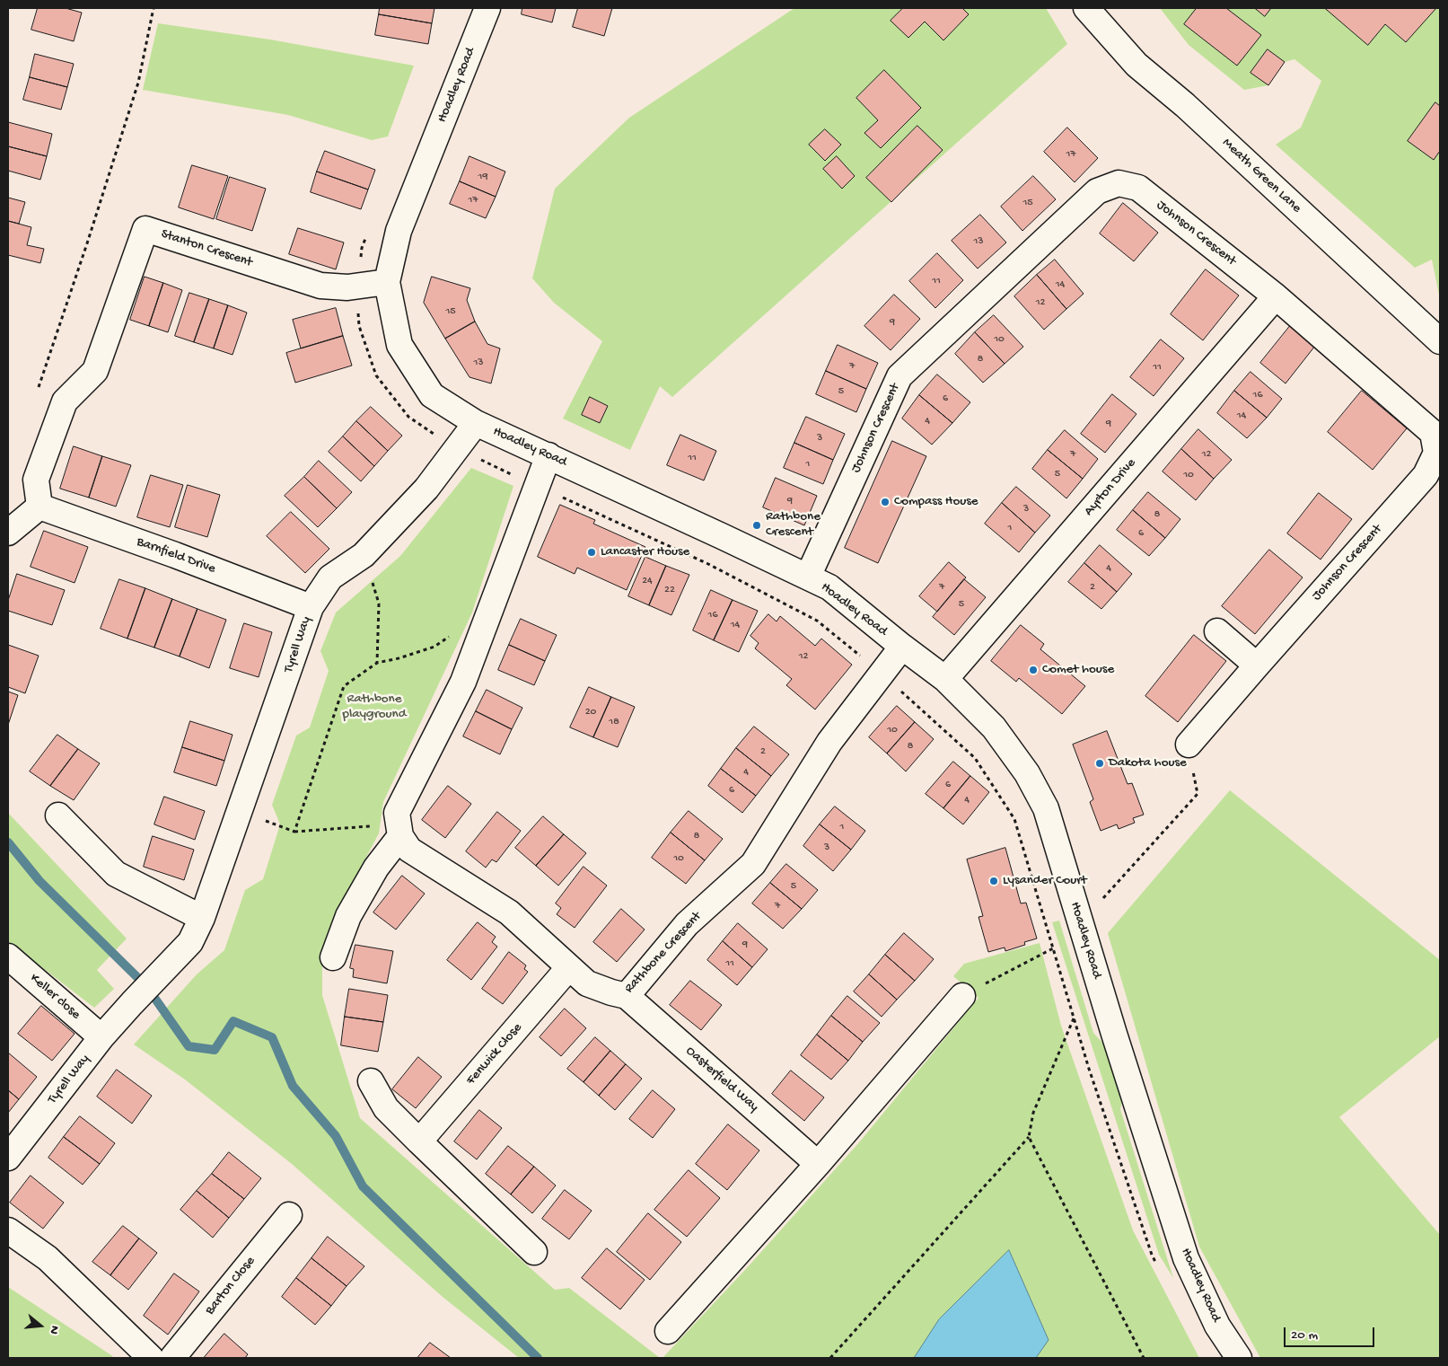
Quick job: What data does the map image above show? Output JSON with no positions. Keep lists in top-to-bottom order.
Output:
{
  "streets": {
    "street": [
      "Hoadley Road",
      "Meath Green Lane",
      "Johnson Crescent",
      "Stanton Crescent",
      "Ayrton Drive",
      "Barnfield Drive",
      "Tyrell Way",
      "Rathbone Crescent",
      "Keller close",
      "Fenwick Close",
      "Oasterfield Way",
      "Barton Close"
    ]
  },
  "crossings": [
    ["Hoadley Road", "Johnson Crescent"],
    ["Hoadley Road", "Stanton Crescent"],
    ["Hoadley Road", "Ayrton Drive"],
    ["Hoadley Road", "Tyrell Way"],
    ["Hoadley Road", "Rathbone Crescent"],
    ["Johnson Crescent", "Ayrton Drive"],
    ["Stanton Crescent", "Barnfield Drive"],
    ["Barnfield Drive", "Tyrell Way"],
    ["Tyrell Way", "Keller close"],
    ["Rathbone Crescent", "Fenwick Close"],
    ["Rathbone Crescent", "Oasterfield Way"]
  ],
  "parks": ["Rathbone playground"],
  "places": [
    "Compass House",
    "Rathbone Crescent",
    "Lancaster House",
    "Comet house",
    "Dakota house",
    "Lysander Court"
  ],
  "house_numbers": [
    "17",
    "19",
    "17",
    "15",
    "13",
    "11",
    "14",
    "12",
    "15",
    "9",
    "10",
    "8",
    "13",
    "7",
    "11",
    "5",
    "16",
    "6",
    "14",
    "4",
    "9",
    "3",
    "7",
    "12",
    "11",
    "1",
    "5",
    "10",
    "9",
    "3",
    "8",
    "1",
    "6",
    "4",
    "24",
    "7",
    "2",
    "22",
    "5",
    "16",
    "14",
    "12",
    "20",
    "18",
    "10",
    "8",
    "2",
    "4",
    "6",
    "6",
    "4",
    "1",
    "8",
    "3",
    "10",
    "5",
    "7",
    "9",
    "11"
  ],
  "scale_bar": "20 m",
  "north": "right"
}
